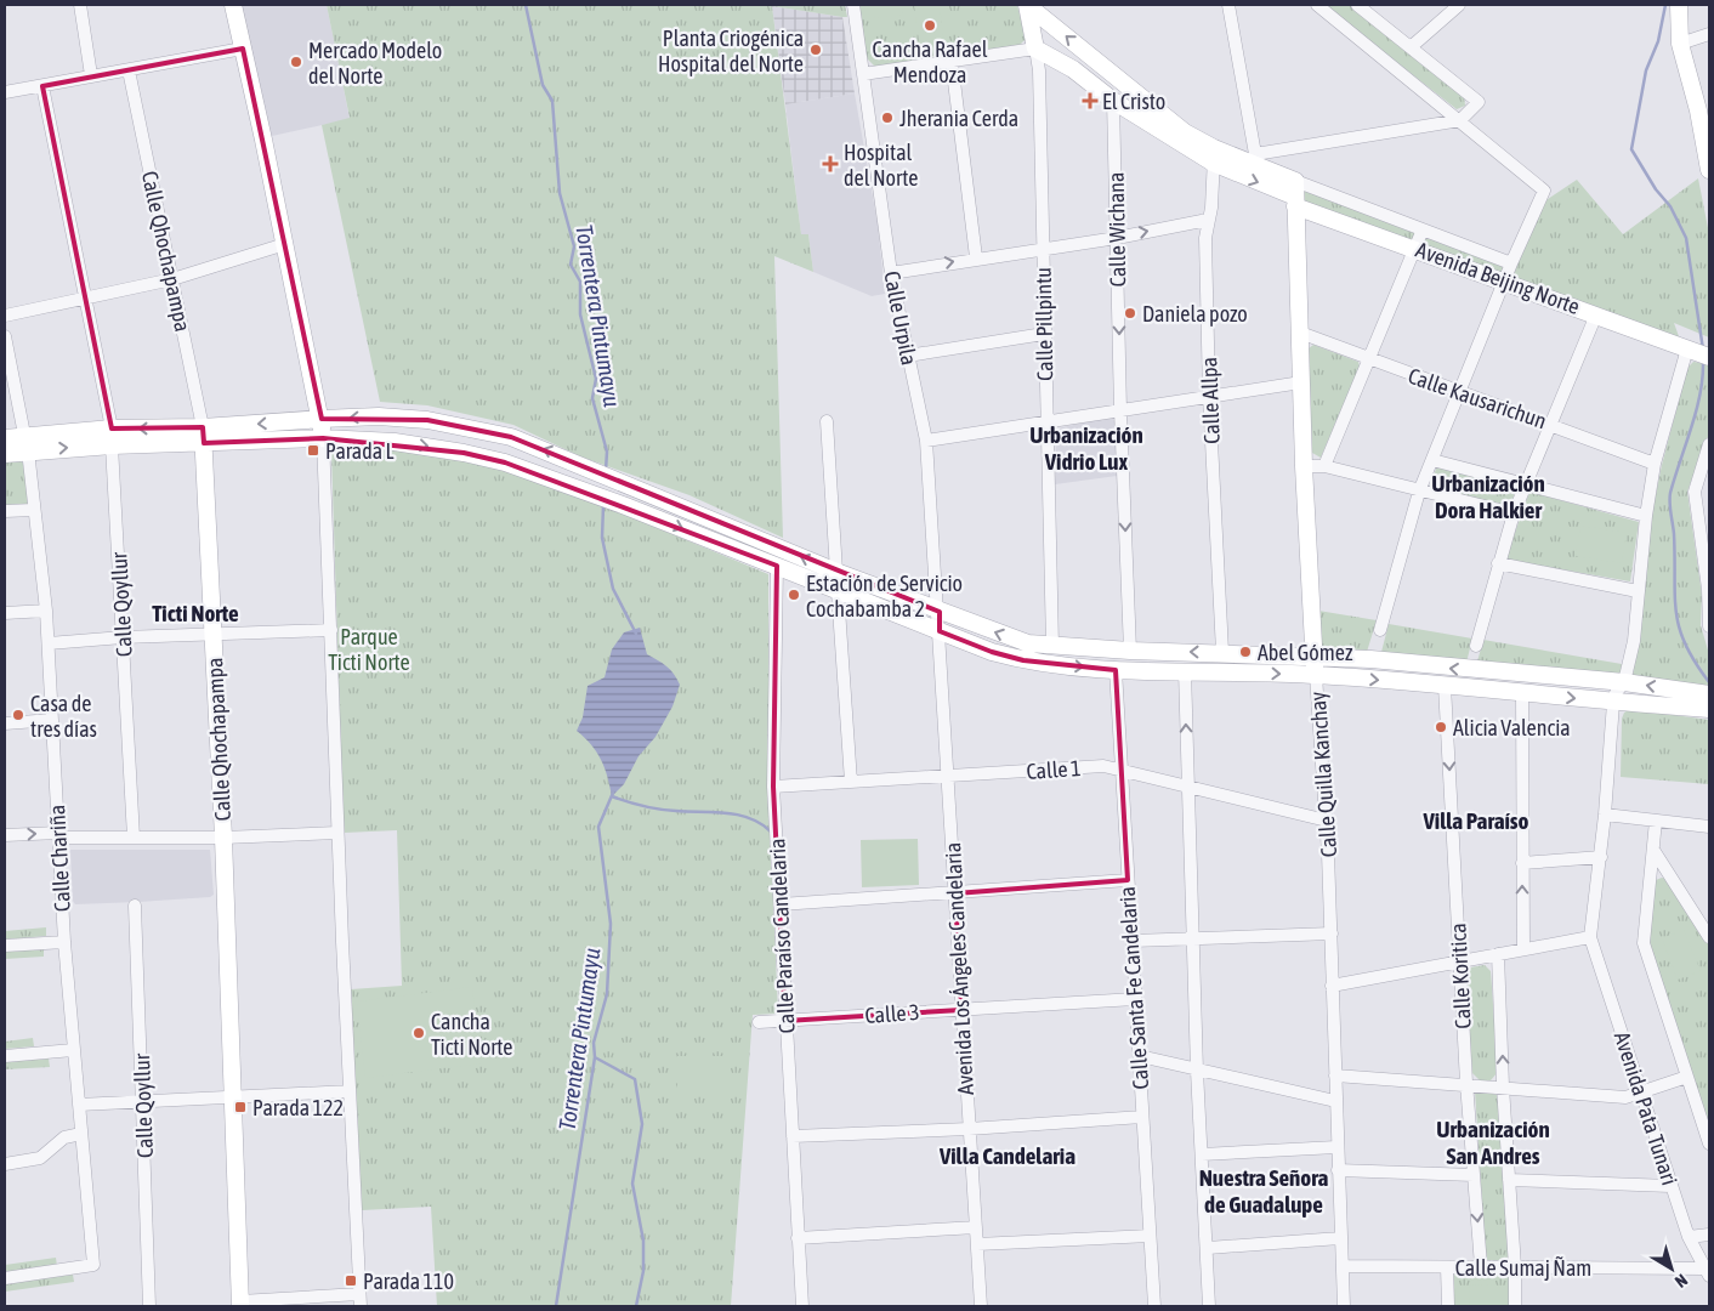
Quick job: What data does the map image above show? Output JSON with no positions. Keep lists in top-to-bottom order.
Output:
{
  "streets": {
    "main road": [
      "Calle Qhochapampa",
      "Avenida Beijing Norte",
      "Calle Pillpintu",
      "Calle Quilla Kanchay"
    ],
    "street": [
      "Calle Wichana",
      "Calle Urpila",
      "Calle Kausarichun",
      "Calle Allpa",
      "Calle Qoyllur",
      "Calle 1",
      "Calle Chariña",
      "Calle Paraíso Candelaria",
      "Avenida Los Ángeles Candelaria",
      "Calle Koritica",
      "Calle Santa Fe Candelaria",
      "Calle 3",
      "Avenida Pata Tunari",
      "Calle Sumaj Ñam"
    ]
  },
  "crossings": [
    ["Calle Wichana", "Avenida Beijing Norte"],
    ["Avenida Beijing Norte", "Calle Pillpintu"],
    ["Avenida Beijing Norte", "Calle Allpa"],
    ["Avenida Beijing Norte", "Calle Quilla Kanchay"],
    ["Calle Urpila", "Avenida Los Ángeles Candelaria"],
    ["Calle Kausarichun", "Calle Quilla Kanchay"],
    ["Calle 1", "Calle Quilla Kanchay"],
    ["Calle 1", "Calle Paraíso Candelaria"],
    ["Calle 1", "Avenida Los Ángeles Candelaria"],
    ["Calle 1", "Calle Santa Fe Candelaria"],
    ["Calle Quilla Kanchay", "Calle Sumaj Ñam"],
    ["Calle Paraíso Candelaria", "Calle 3"],
    ["Avenida Los Ángeles Candelaria", "Calle 3"],
    ["Calle Koritica", "Calle Sumaj Ñam"],
    ["Calle Santa Fe Candelaria", "Calle 3"],
    ["Avenida Pata Tunari", "Calle Sumaj Ñam"]
  ],
  "one_way": ["Calle Wichana"],
  "districts": [
    "Urbanización Vidrio Lux",
    "Urbanización Dora Halkier",
    "Ticti Norte",
    "Villa Paraíso",
    "Urbanización San Andres",
    "Villa Candelaria",
    "Nuestra Señora de Guadalupe"
  ],
  "water": ["Torrentera Pintumayu"],
  "parks": ["Parque Ticti Norte"],
  "places": {
    "other": [
      "Cancha Rafael Mendoza",
      "Planta Criogénica Hospital del Norte",
      "Mercado Modelo del Norte",
      "Jherania Cerda",
      "Daniela pozo",
      "Estación de Servicio Cochabamba 2",
      "Abel Gómez",
      "Casa de tres días",
      "Alicia Valencia",
      "Cancha Ticti Norte"
    ],
    "health": ["El Cristo", "Hospital del Norte"],
    "transit": ["Parada L", "Parada 122", "Parada 110"]
  },
  "north": "bottom right"
}
